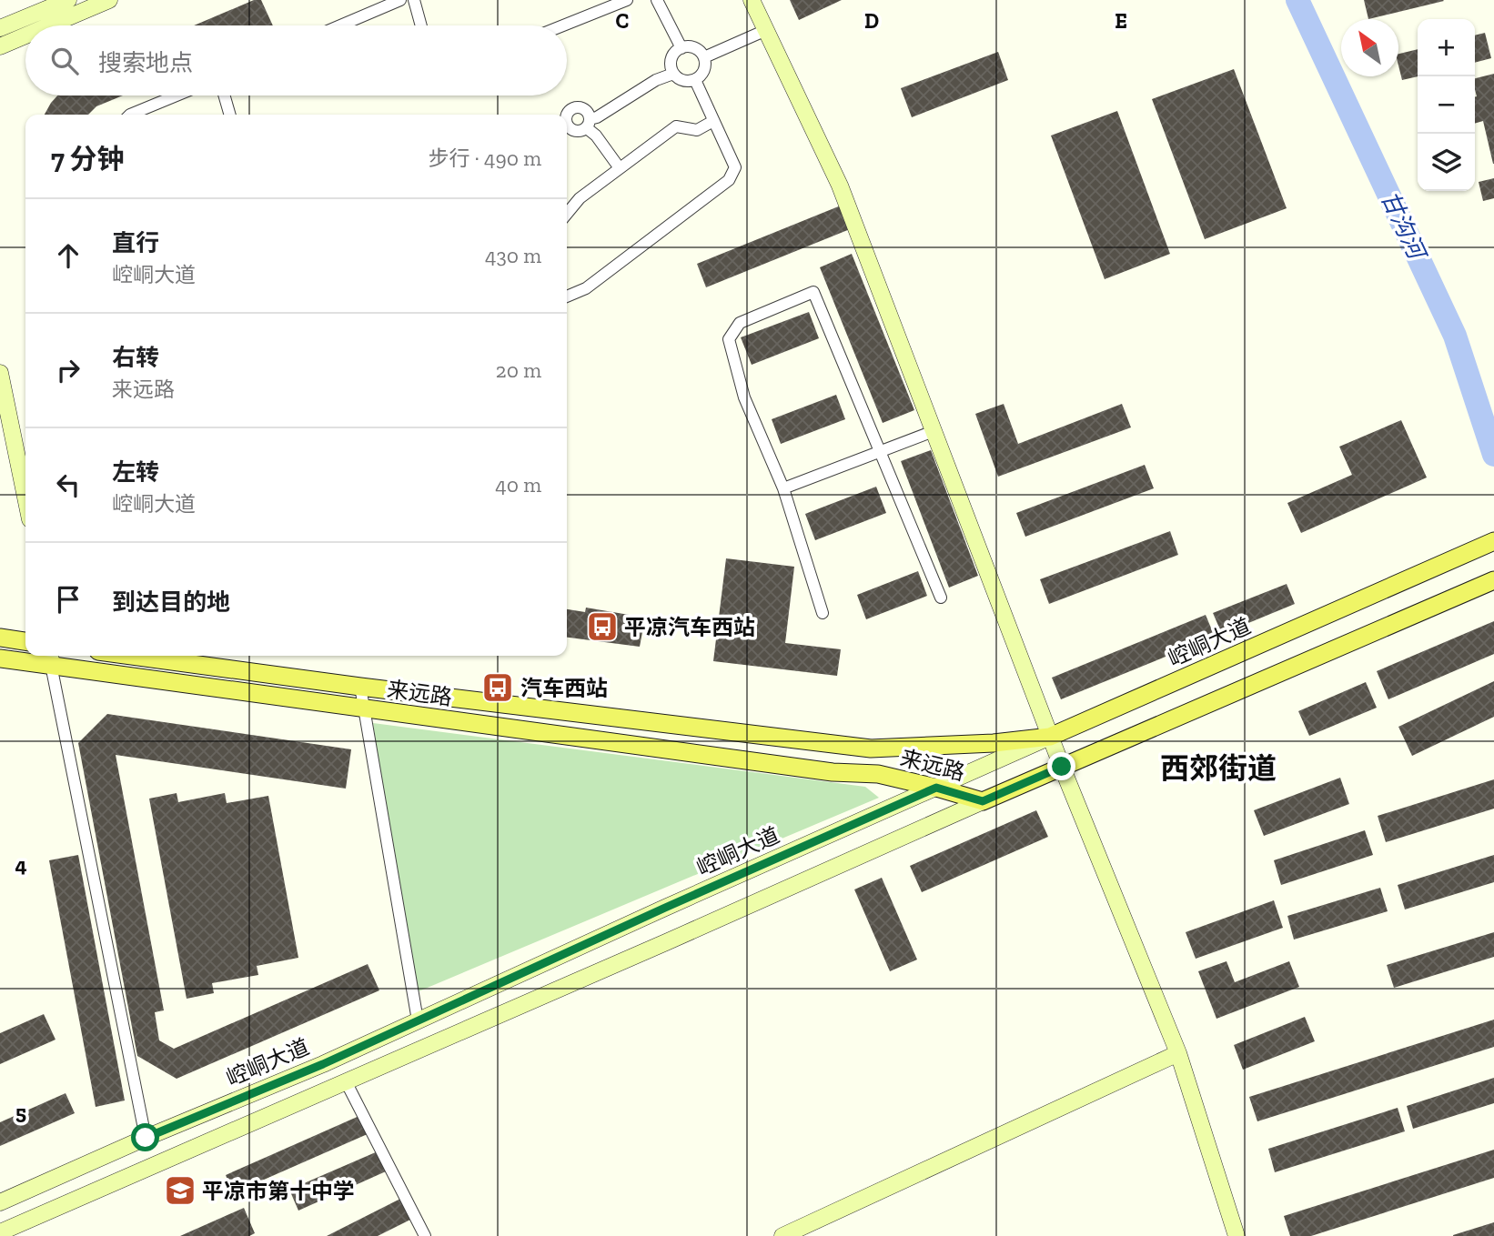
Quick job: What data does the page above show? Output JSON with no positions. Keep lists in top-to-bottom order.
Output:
{
  "streets": {
    "main road": ["崆峒大道", "来远路"]
  },
  "crossings": [
    ["崆峒大道", "来远路"]
  ],
  "districts": ["西郊街道"],
  "water": ["甘沟河"],
  "places": {
    "bus stop": ["平凉汽车西站", "汽车西站"],
    "school or university": ["平凉市第十中学"]
  },
  "north": "top left",
  "page": {
    "map_buttons": ["+", "−"],
    "search": "搜索地点",
    "heading": ["7 分钟", "步行 · 490 m"],
    "list": [
      ["直行", "崆峒大道", "430 m"],
      ["右转", "来远路", "20 m"],
      ["左转", "崆峒大道", "40 m"],
      "到达目的地"
    ]
  },
  "grid": {
    "columns": ["C", "D", "E"],
    "rows": ["4", "5"]
  }
}
